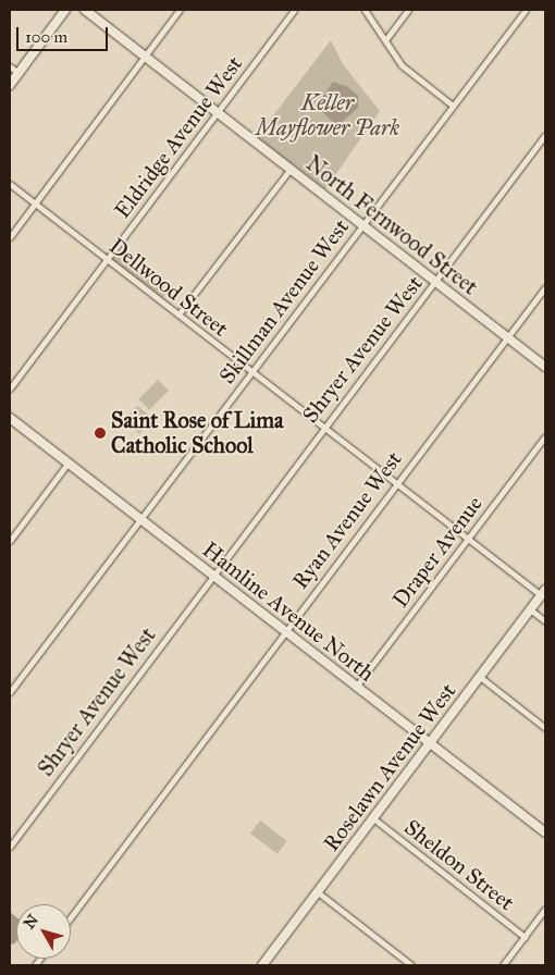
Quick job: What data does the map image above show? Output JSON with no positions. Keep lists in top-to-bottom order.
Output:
{
  "streets": {
    "street": [
      "Eldridge Avenue West",
      "North Fernwood Street",
      "Dellwood Street",
      "Skillman Avenue West",
      "Shryer Avenue West",
      "Ryan Avenue West",
      "Draper Avenue",
      "Hamline Avenue North",
      "Roselawn Avenue West",
      "Sheldon Street"
    ]
  },
  "crossings": [
    ["Eldridge Avenue West", "North Fernwood Street"],
    ["Eldridge Avenue West", "Dellwood Street"],
    ["North Fernwood Street", "Skillman Avenue West"],
    ["North Fernwood Street", "Shryer Avenue West"],
    ["North Fernwood Street", "Ryan Avenue West"],
    ["Dellwood Street", "Skillman Avenue West"],
    ["Dellwood Street", "Shryer Avenue West"],
    ["Dellwood Street", "Ryan Avenue West"],
    ["Dellwood Street", "Draper Avenue"],
    ["Dellwood Street", "Roselawn Avenue West"],
    ["Skillman Avenue West", "Hamline Avenue North"],
    ["Shryer Avenue West", "Hamline Avenue North"],
    ["Ryan Avenue West", "Hamline Avenue North"],
    ["Draper Avenue", "Hamline Avenue North"],
    ["Hamline Avenue North", "Roselawn Avenue West"],
    ["Roselawn Avenue West", "Sheldon Street"]
  ],
  "parks": ["Keller Mayflower Park"],
  "places": ["Saint Rose of Lima Catholic School"],
  "scale_bar": "100 m",
  "north": "top left"
}
